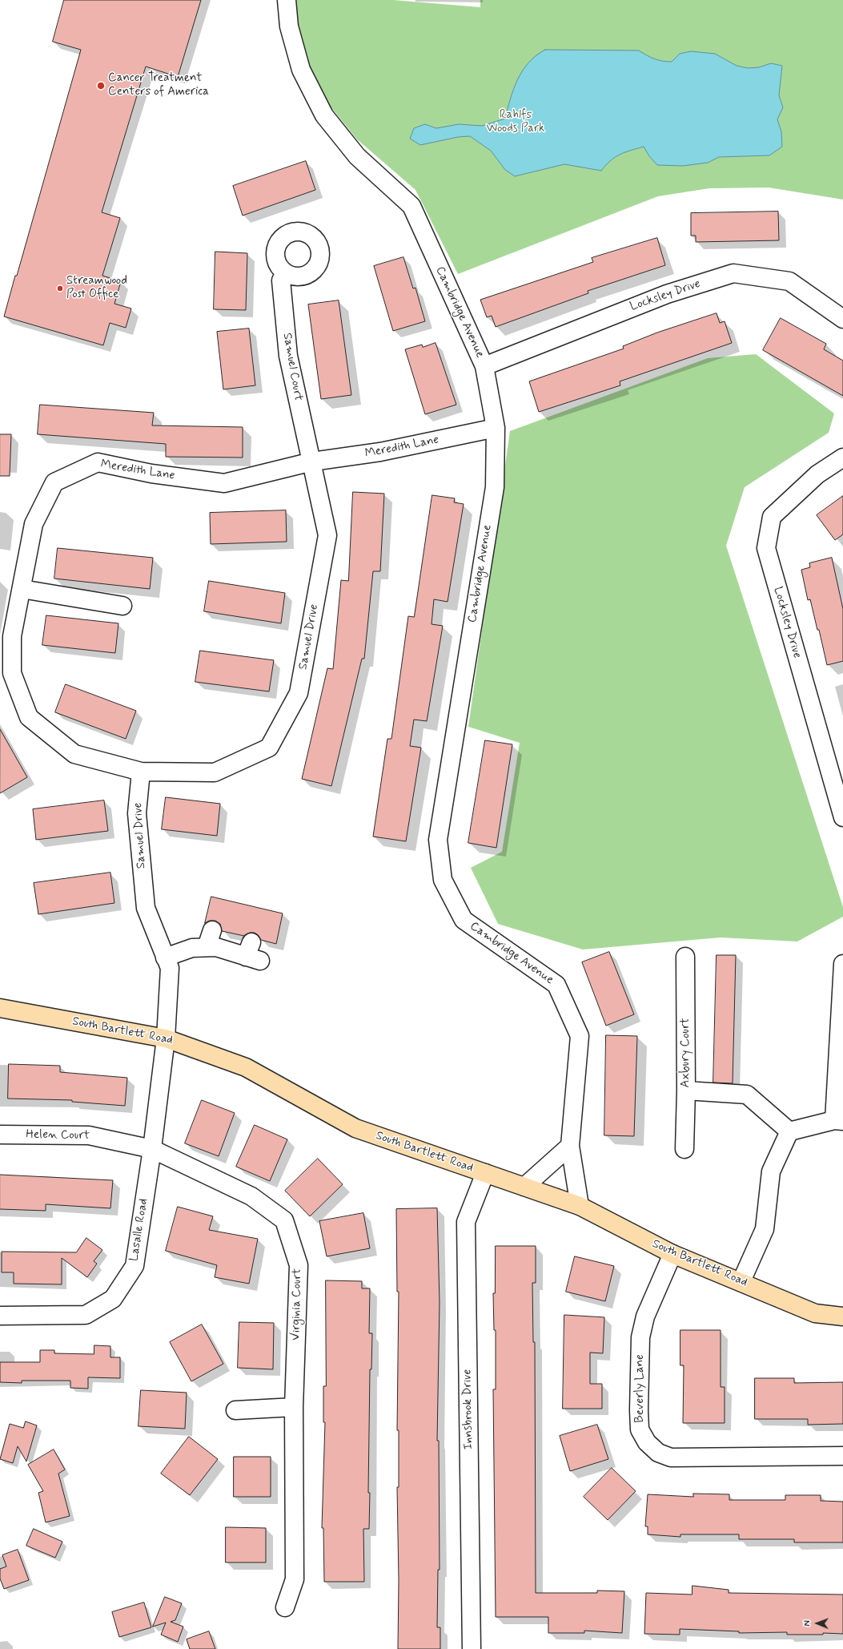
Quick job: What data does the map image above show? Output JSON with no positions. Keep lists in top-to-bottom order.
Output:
{
  "streets": {
    "main road": ["South Bartlett Road"],
    "street": [
      "Locksley Drive",
      "Cambridge Avenue",
      "Samuel Court",
      "Meredith Lane",
      "Samuel Drive",
      "Axbury Court",
      "Helen Court",
      "Lasalle Road",
      "Virginia Court",
      "Beverly Lane",
      "Innsbrook Drive"
    ]
  },
  "crossings": [
    ["Locksley Drive", "Cambridge Avenue"],
    ["Cambridge Avenue", "Meredith Lane"],
    ["Cambridge Avenue", "South Bartlett Road"],
    ["Samuel Court", "Meredith Lane"],
    ["Samuel Court", "Samuel Drive"],
    ["Meredith Lane", "Samuel Drive"],
    ["Samuel Drive", "South Bartlett Road"],
    ["Samuel Drive", "Lasalle Road"],
    ["South Bartlett Road", "Lasalle Road"],
    ["South Bartlett Road", "Beverly Lane"],
    ["South Bartlett Road", "Innsbrook Drive"],
    ["Helen Court", "Lasalle Road"],
    ["Helen Court", "Virginia Court"],
    ["Lasalle Road", "Virginia Court"]
  ],
  "parks": ["Rahlfs Woods Park"],
  "places": ["Cancer Treatment Centers of America", "Streamwood Post Office"],
  "north": "left"
}
